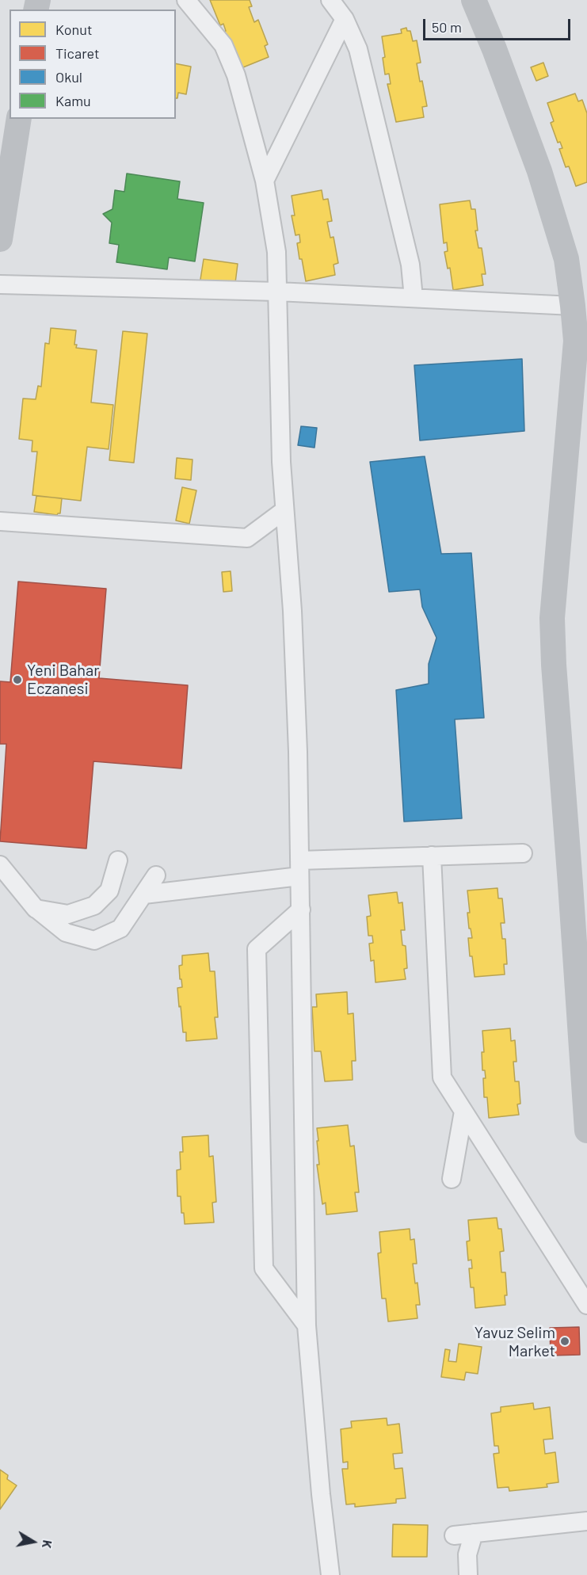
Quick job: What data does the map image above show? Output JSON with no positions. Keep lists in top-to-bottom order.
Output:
{
  "places": ["Yeni Bahar Eczanesi", "Yavuz Selim Market"],
  "legend": [
    "Konut",
    "Ticaret",
    "Okul",
    "Kamu"
  ],
  "scale_bar": "50 m",
  "north": "right"
}
